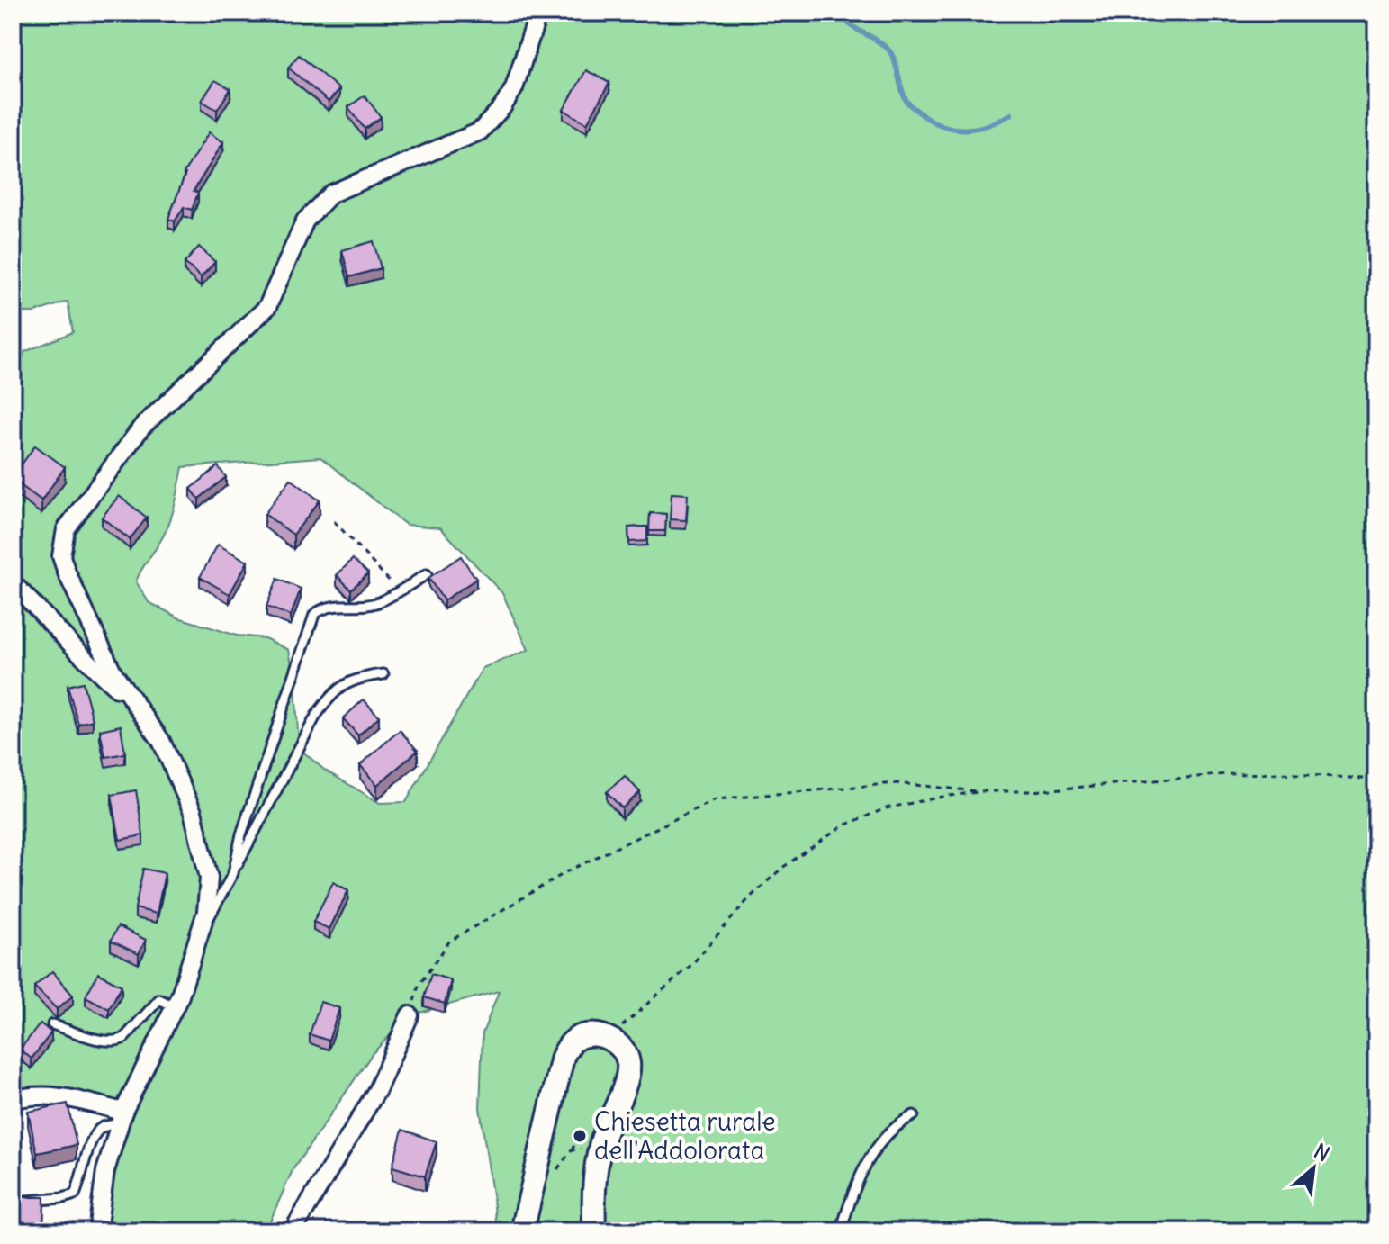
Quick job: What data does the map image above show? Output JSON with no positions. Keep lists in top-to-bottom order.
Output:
{
  "places": ["Chiesetta rurale dell'Addolorata"],
  "north": "top right"
}
